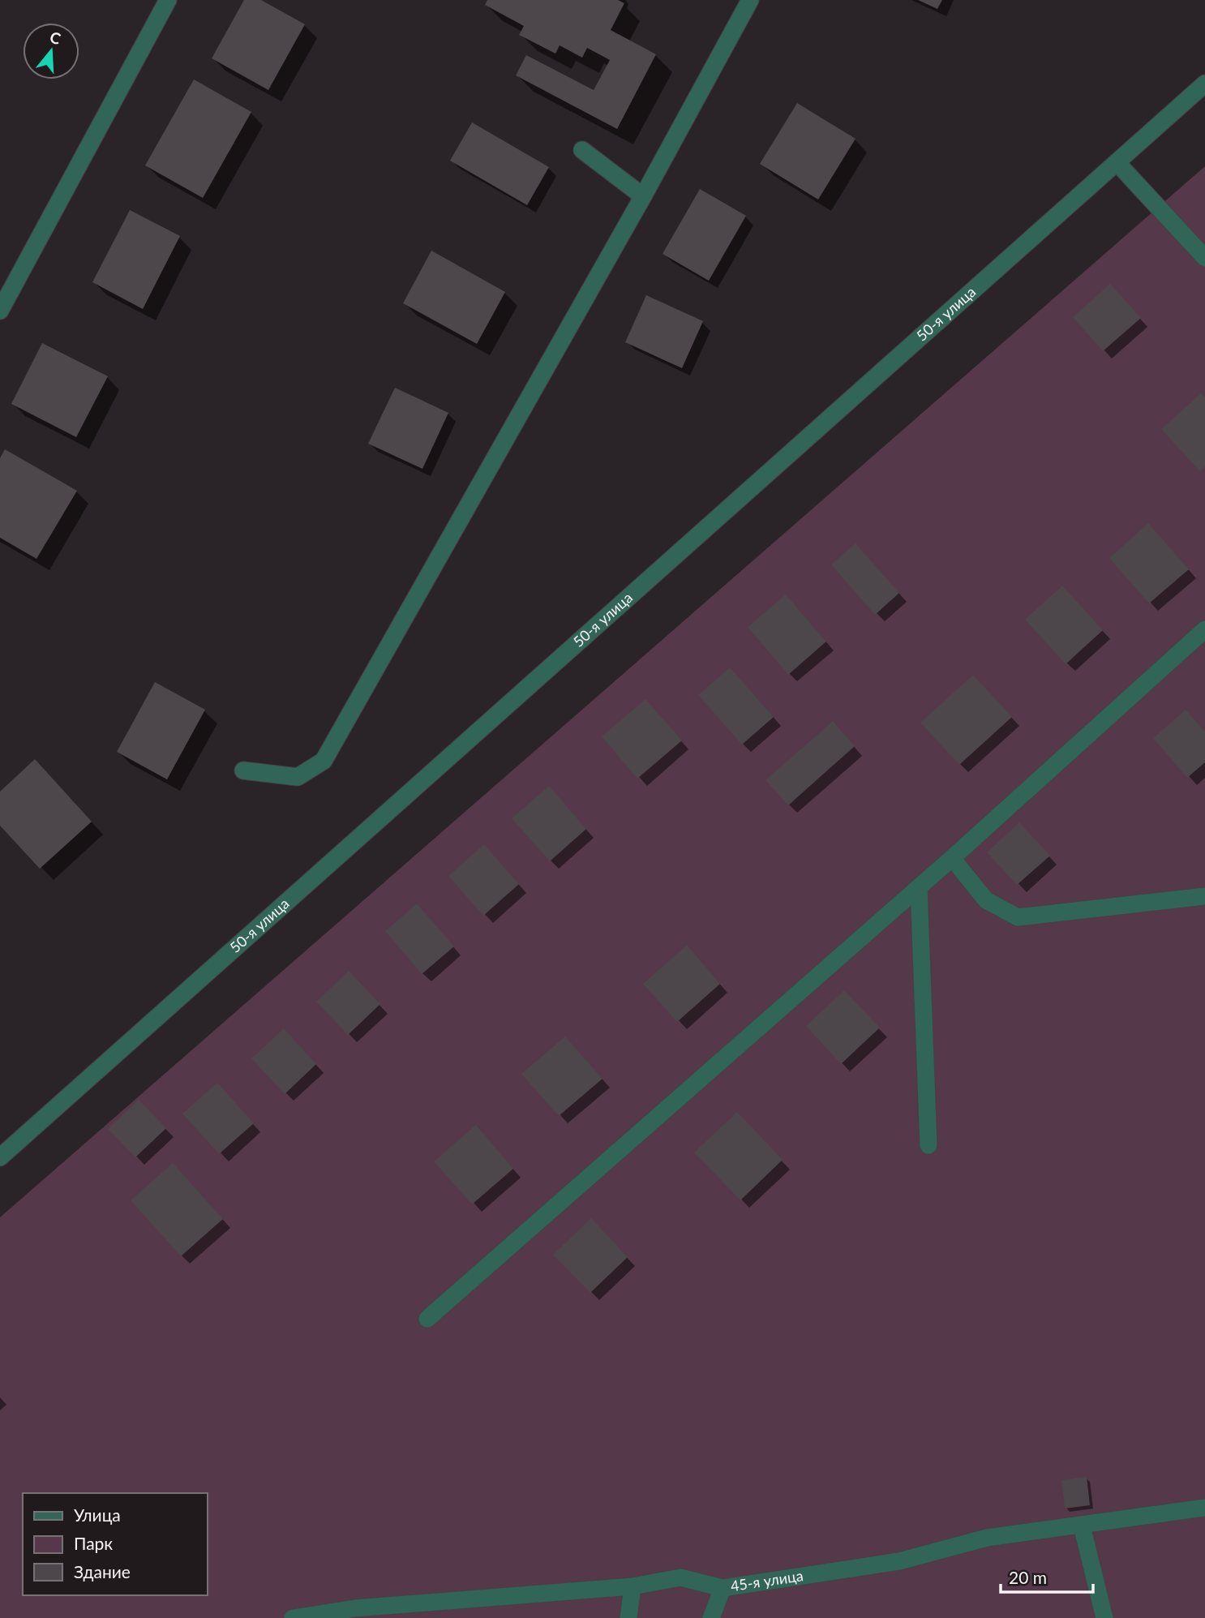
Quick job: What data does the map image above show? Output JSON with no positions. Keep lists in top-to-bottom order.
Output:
{
  "streets": {
    "street": ["50-я улица", "45-я улица"]
  },
  "legend": ["Улица", "Парк", "Здание"],
  "scale_bar": "20 m",
  "north": "top"
}
